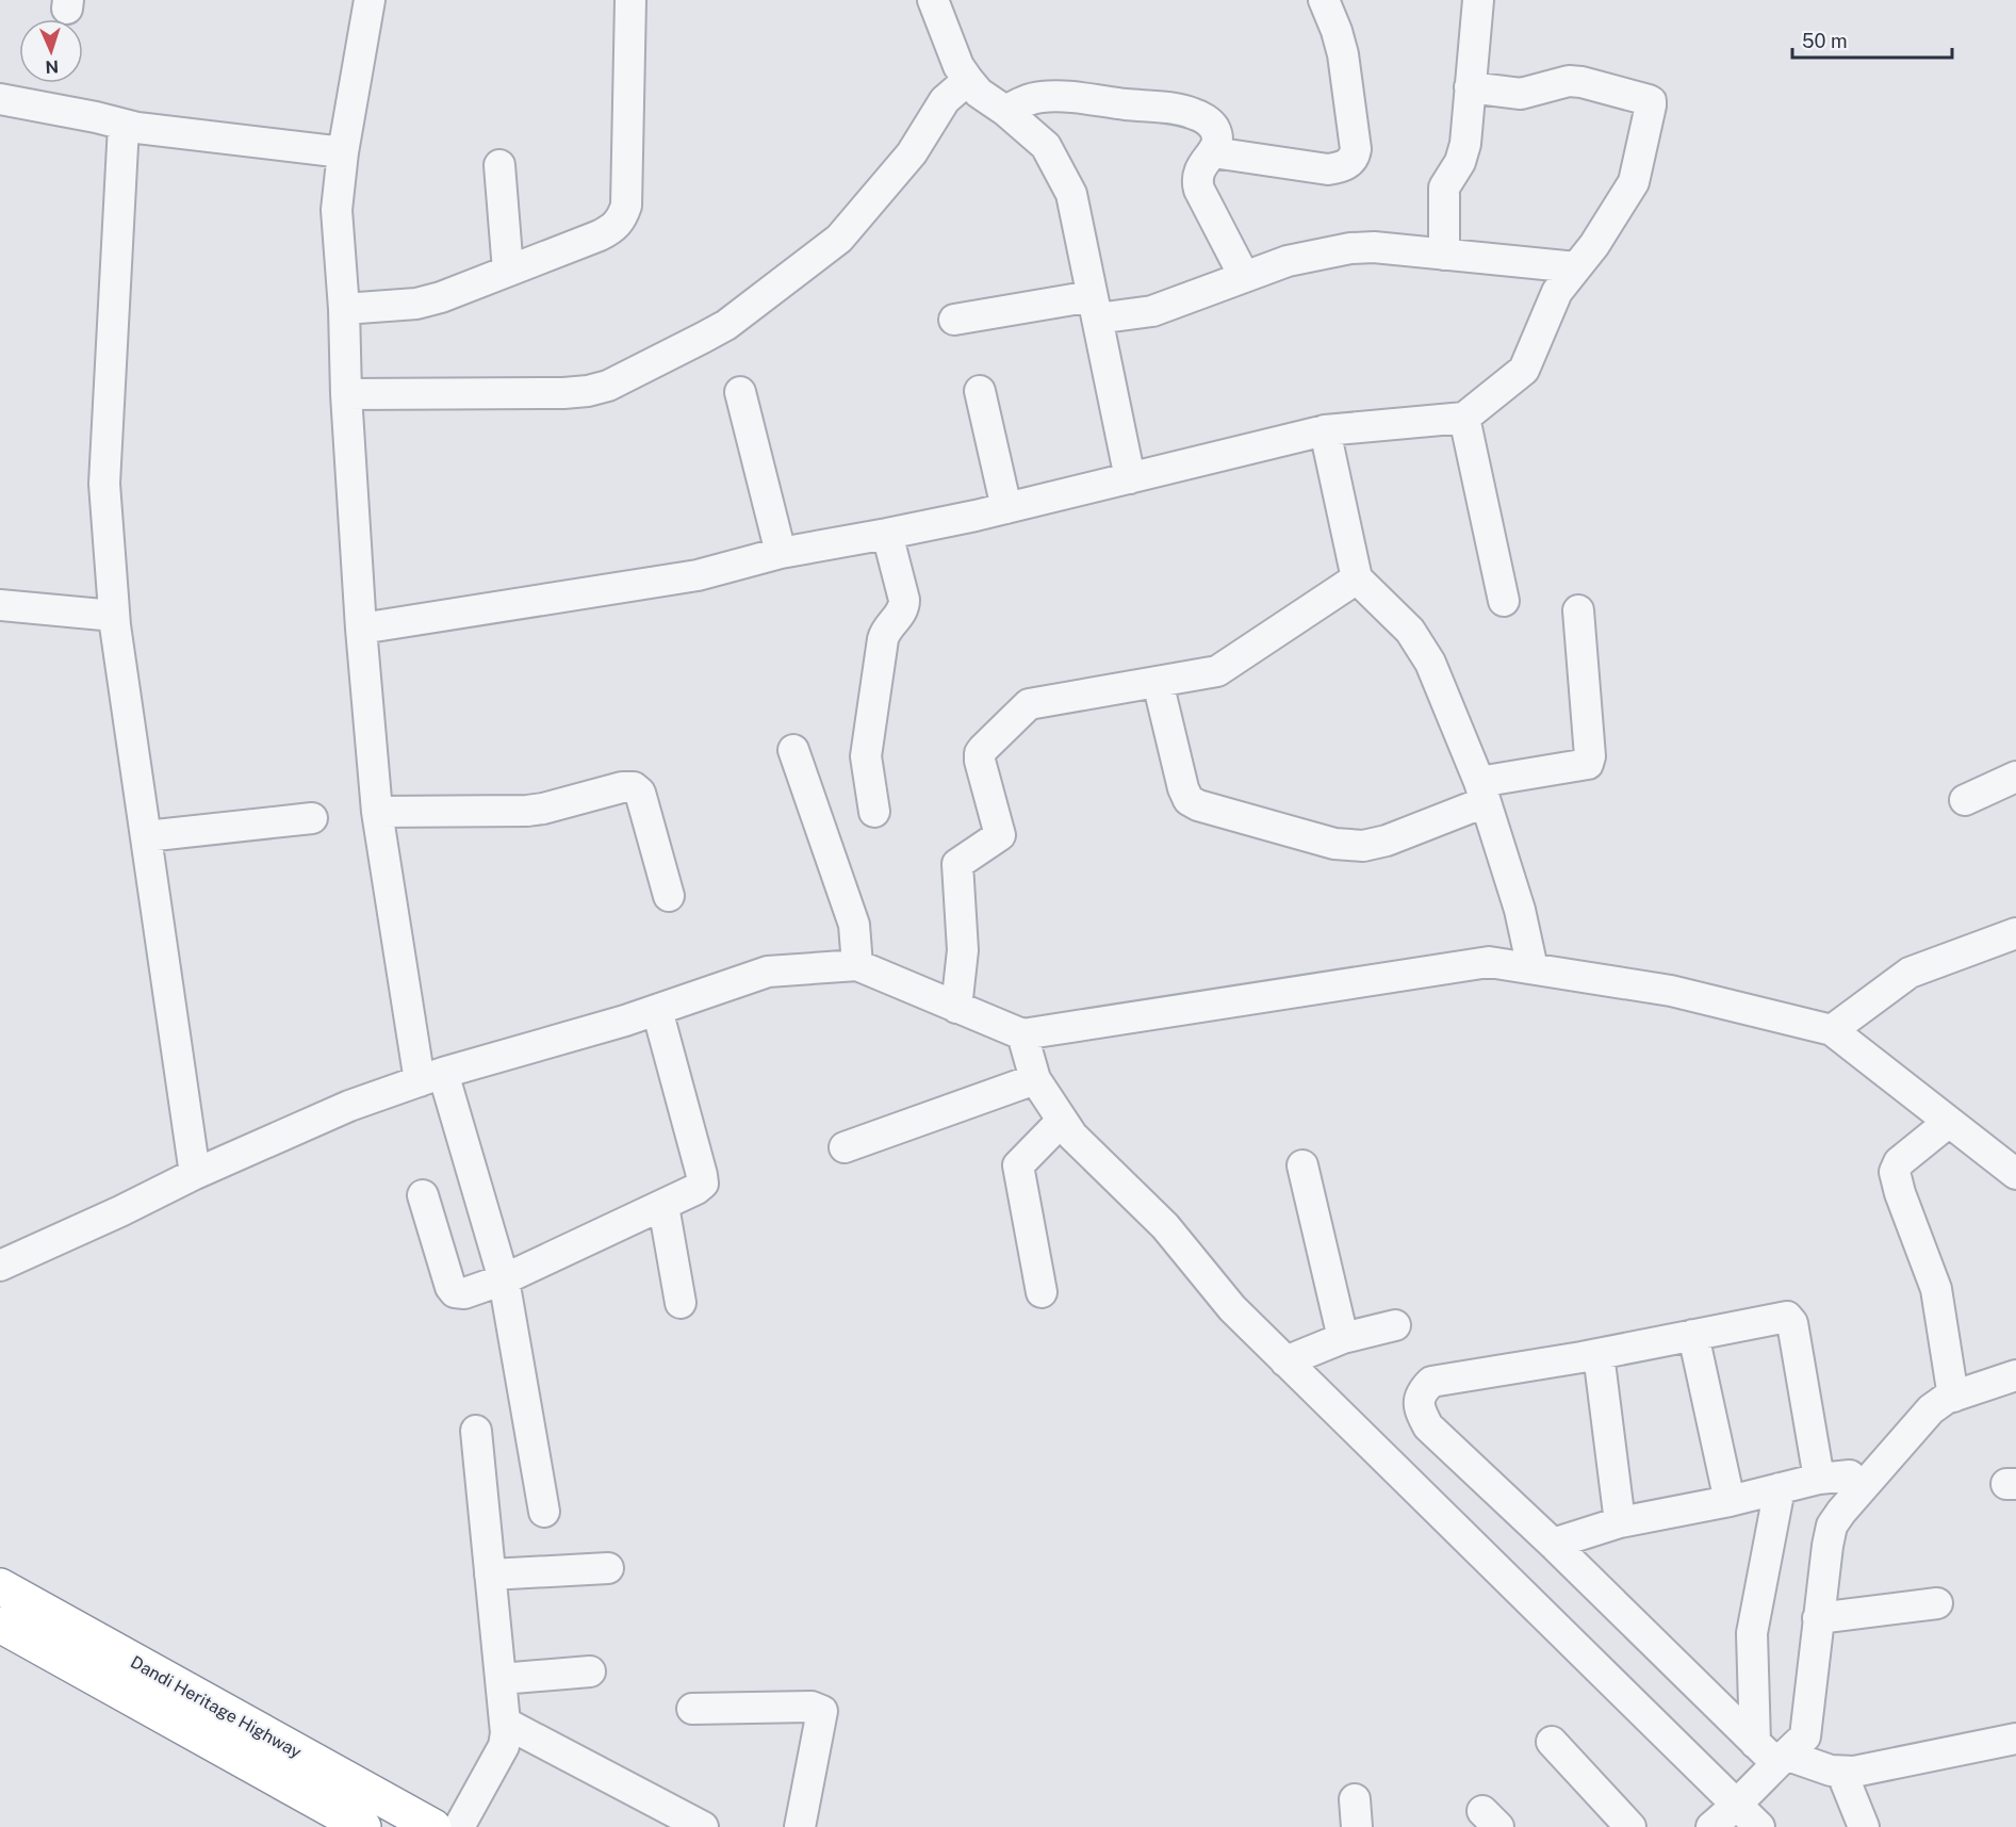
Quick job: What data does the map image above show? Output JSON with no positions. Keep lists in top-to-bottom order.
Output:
{
  "streets": {
    "highway": ["Dandi Heritage Highway"]
  },
  "scale_bar": "50 m",
  "north": "bottom"
}
